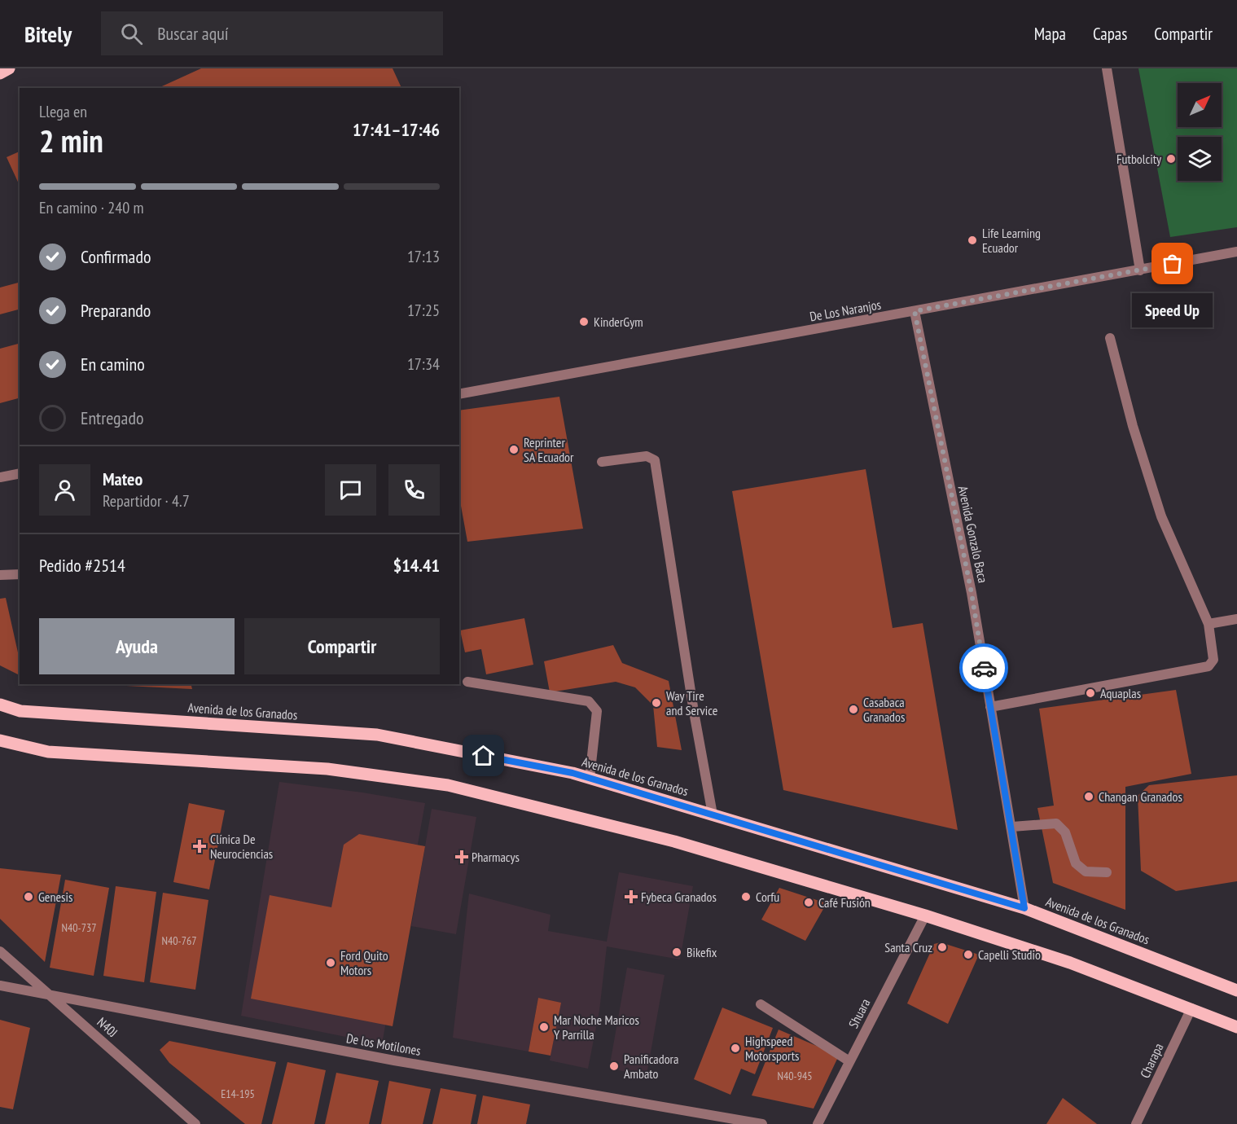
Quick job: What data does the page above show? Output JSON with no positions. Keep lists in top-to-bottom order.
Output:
{
  "streets": {
    "main road": ["Avenida de los Granados"],
    "street": [
      "De Los Naranjos",
      "Avenida Gonzalo Baca",
      "Shuara",
      "N40J",
      "De los Motilones",
      "Charapa"
    ]
  },
  "crossings": [
    ["De Los Naranjos", "Avenida Gonzalo Baca"],
    ["Avenida Gonzalo Baca", "Avenida de los Granados"],
    ["N40J", "De los Motilones"]
  ],
  "places": {
    "other": [
      "Futbolcity",
      "Life Learning Ecuador",
      "Speed Up",
      "KinderGym",
      "Reprinter SA Ecuador",
      "Aquaplas",
      "Way Tire and Service",
      "Casabaca Granados",
      "Changan Granados",
      "Genesis",
      "Corfu",
      "Café Fusión",
      "Santa Cruz",
      "Bikefix",
      "Capelli Studio",
      "Ford Quito Motors",
      "Mar Noche Maricos Y Parrilla",
      "Highspeed Motorsports",
      "Panificadora Ambato"
    ],
    "health": ["Clínica De Neurociencias", "Pharmacys", "Fybeca Granados"]
  },
  "house_numbers": [
    "N40-737",
    "N40-767",
    "N40-945",
    "E14-195"
  ],
  "north": "top right",
  "page": {
    "header": "Bitely",
    "search": "Buscar aquí",
    "nav": ["Mapa", "Capas", "Compartir"],
    "heading": ["2 min", "Llega en", "17:41–17:46"],
    "panel": [
      "Mateo",
      "Repartidor · 4.7",
      "Pedido #2514",
      "$14.41"
    ],
    "bar": "En camino · 240 m",
    "list": [
      ["Confirmado", "17:13"],
      ["Preparando", "17:25"],
      ["En camino", "17:34"],
      "Entregado"
    ],
    "bubble": "Speed Up",
    "buttons": ["Ayuda", "Compartir"]
  }
}
